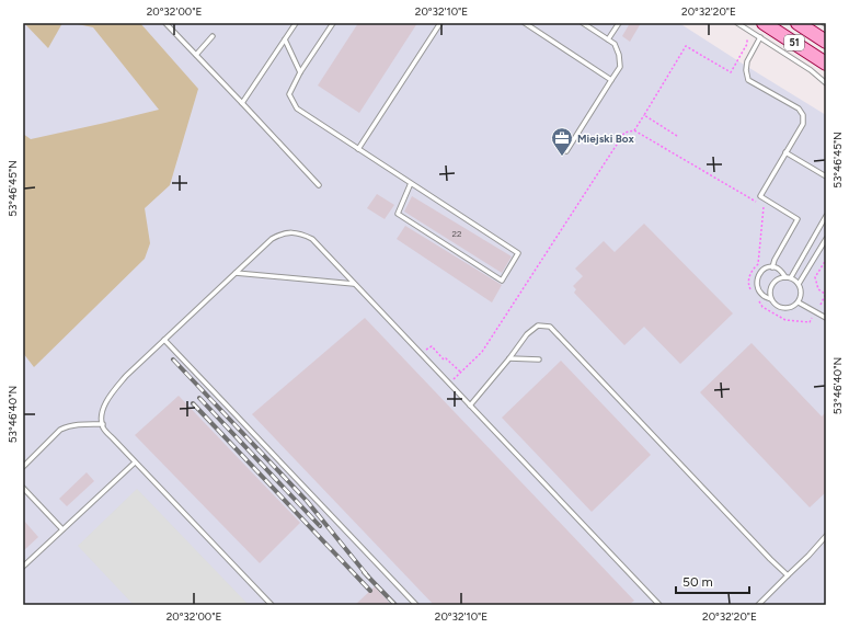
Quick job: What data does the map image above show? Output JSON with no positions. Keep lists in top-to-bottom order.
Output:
{
  "streets": {
    "main road": ["51"]
  },
  "places": {
    "office": ["Miejski Box"]
  },
  "house_numbers": ["22"],
  "scale_bar": "50 m",
  "coordinates": [
    "20°32'00\"E",
    "20°32'10\"E",
    "20°32'20\"E",
    "53°46'45\"N",
    "53°46'40\"N"
  ]
}
